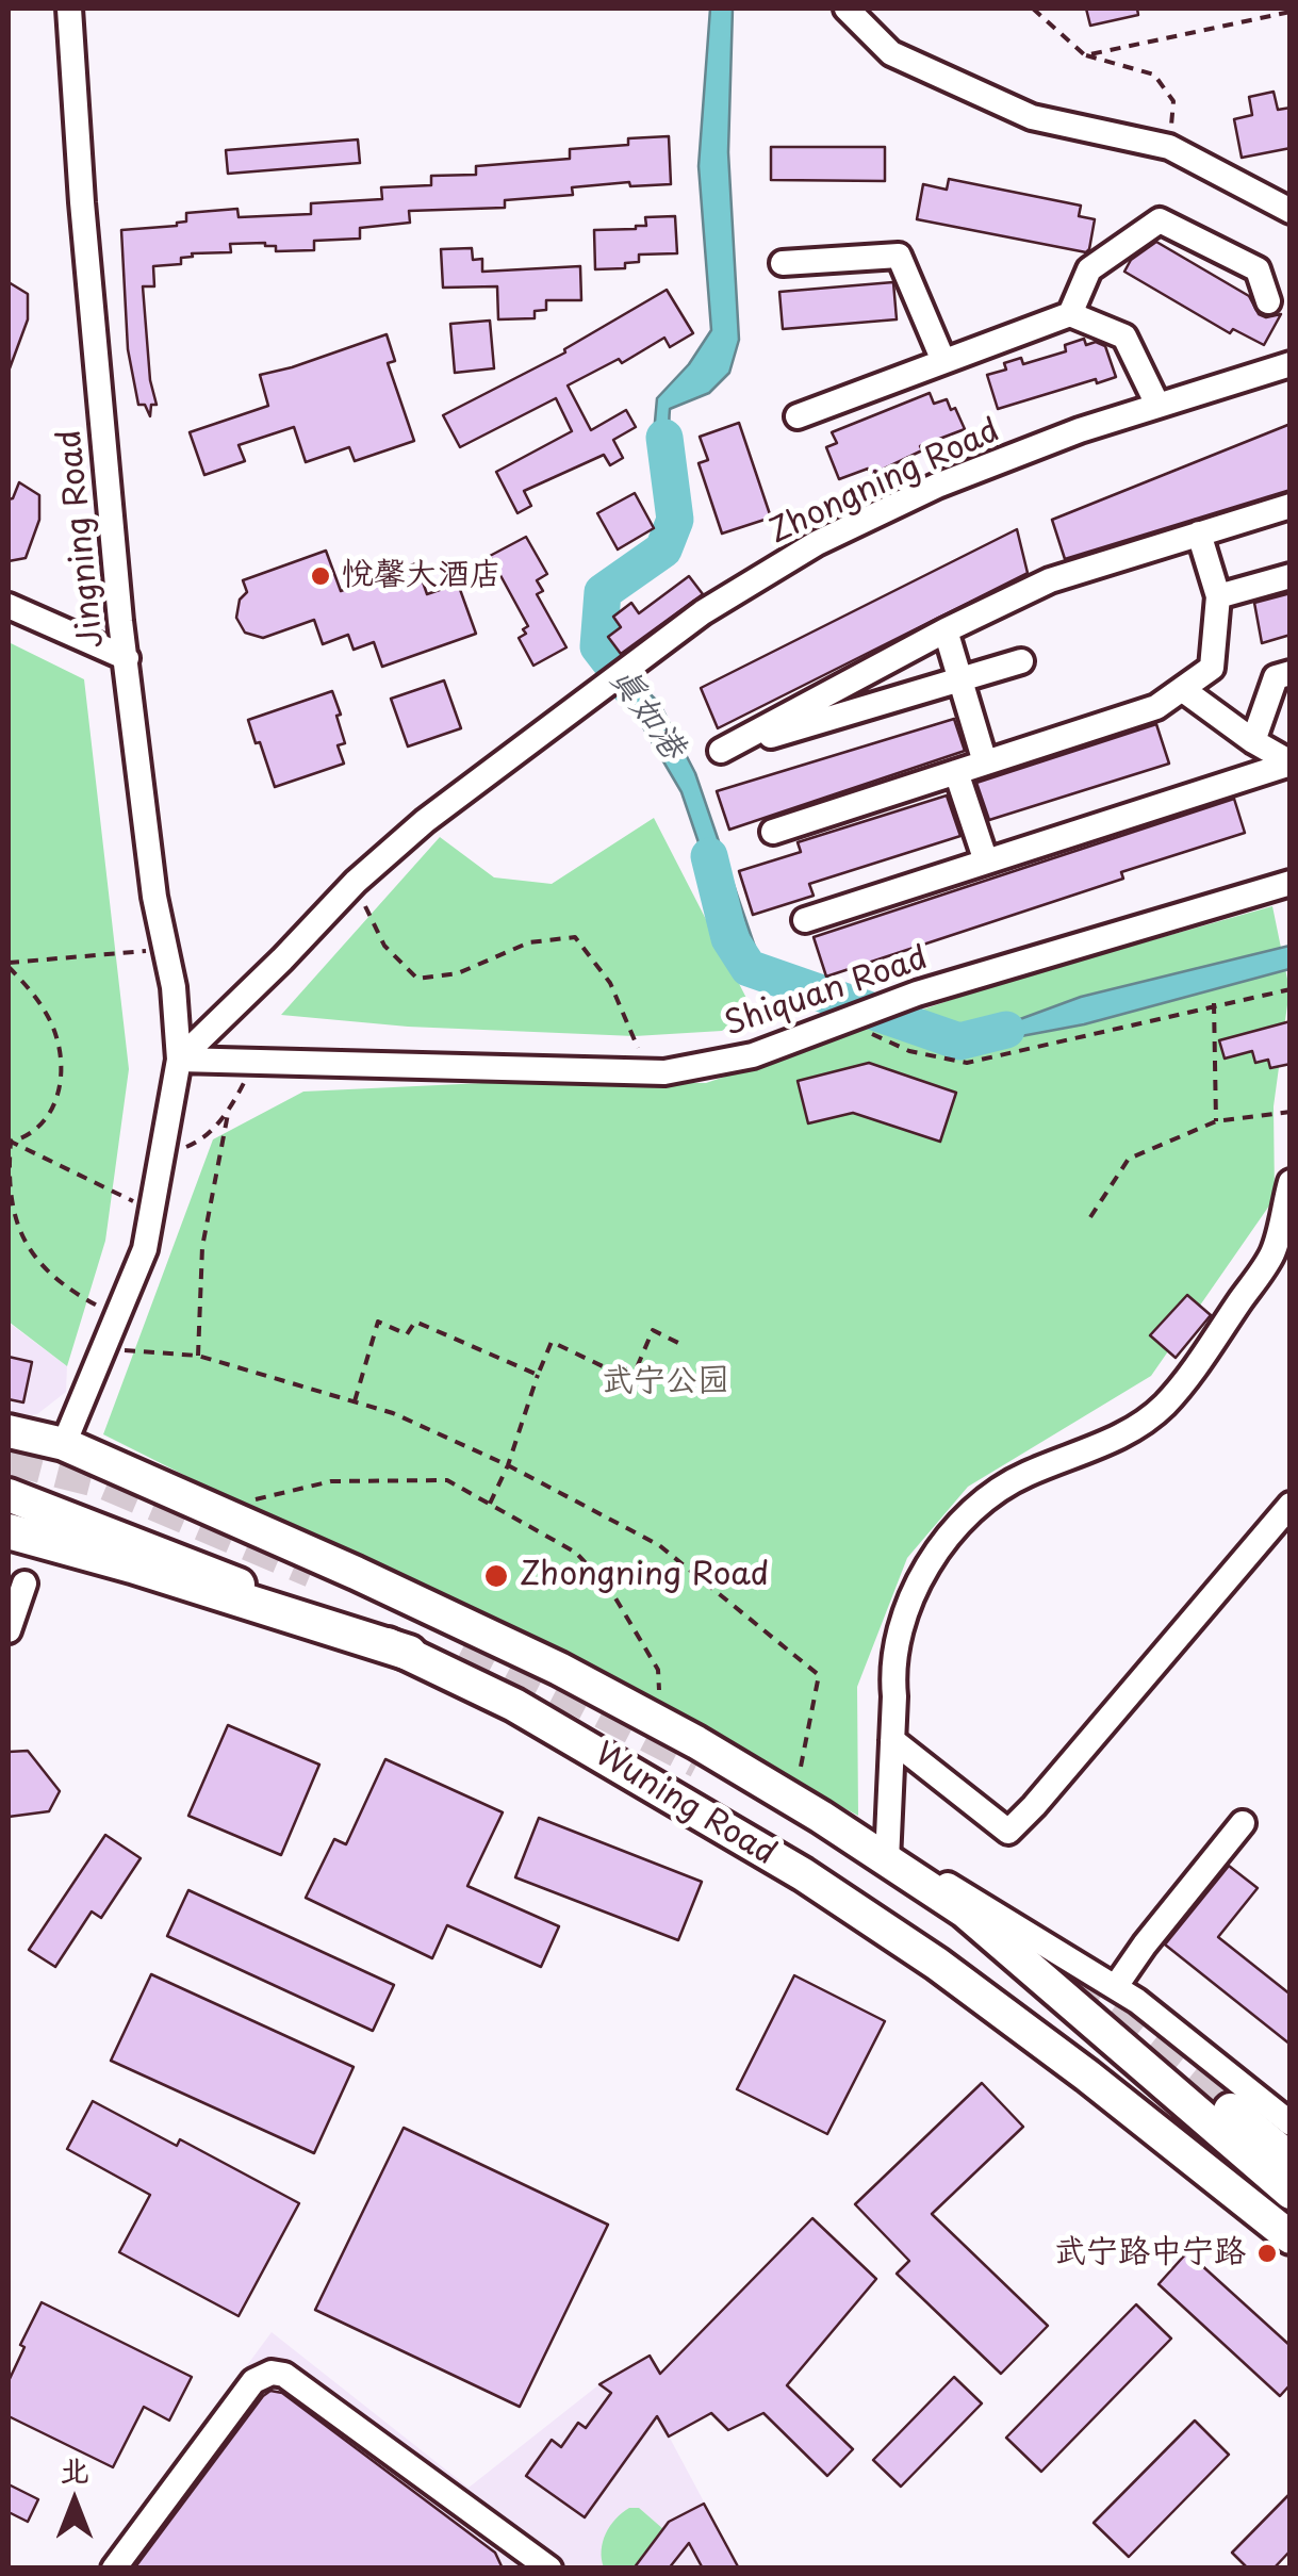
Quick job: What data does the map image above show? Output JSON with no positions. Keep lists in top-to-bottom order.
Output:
{
  "streets": {
    "main road": ["Wuning Road"],
    "street": ["Zhongning Road", "Jingning Road", "Shiquan Road"]
  },
  "crossings": [
    ["Zhongning Road", "Jingning Road"],
    ["Zhongning Road", "Shiquan Road"],
    ["Jingning Road", "Shiquan Road"]
  ],
  "water": ["真如港"],
  "parks": ["武宁公园"],
  "places": ["悦馨大酒店", "Zhongning Road", "武宁路中宁路"],
  "north": "top"
}
